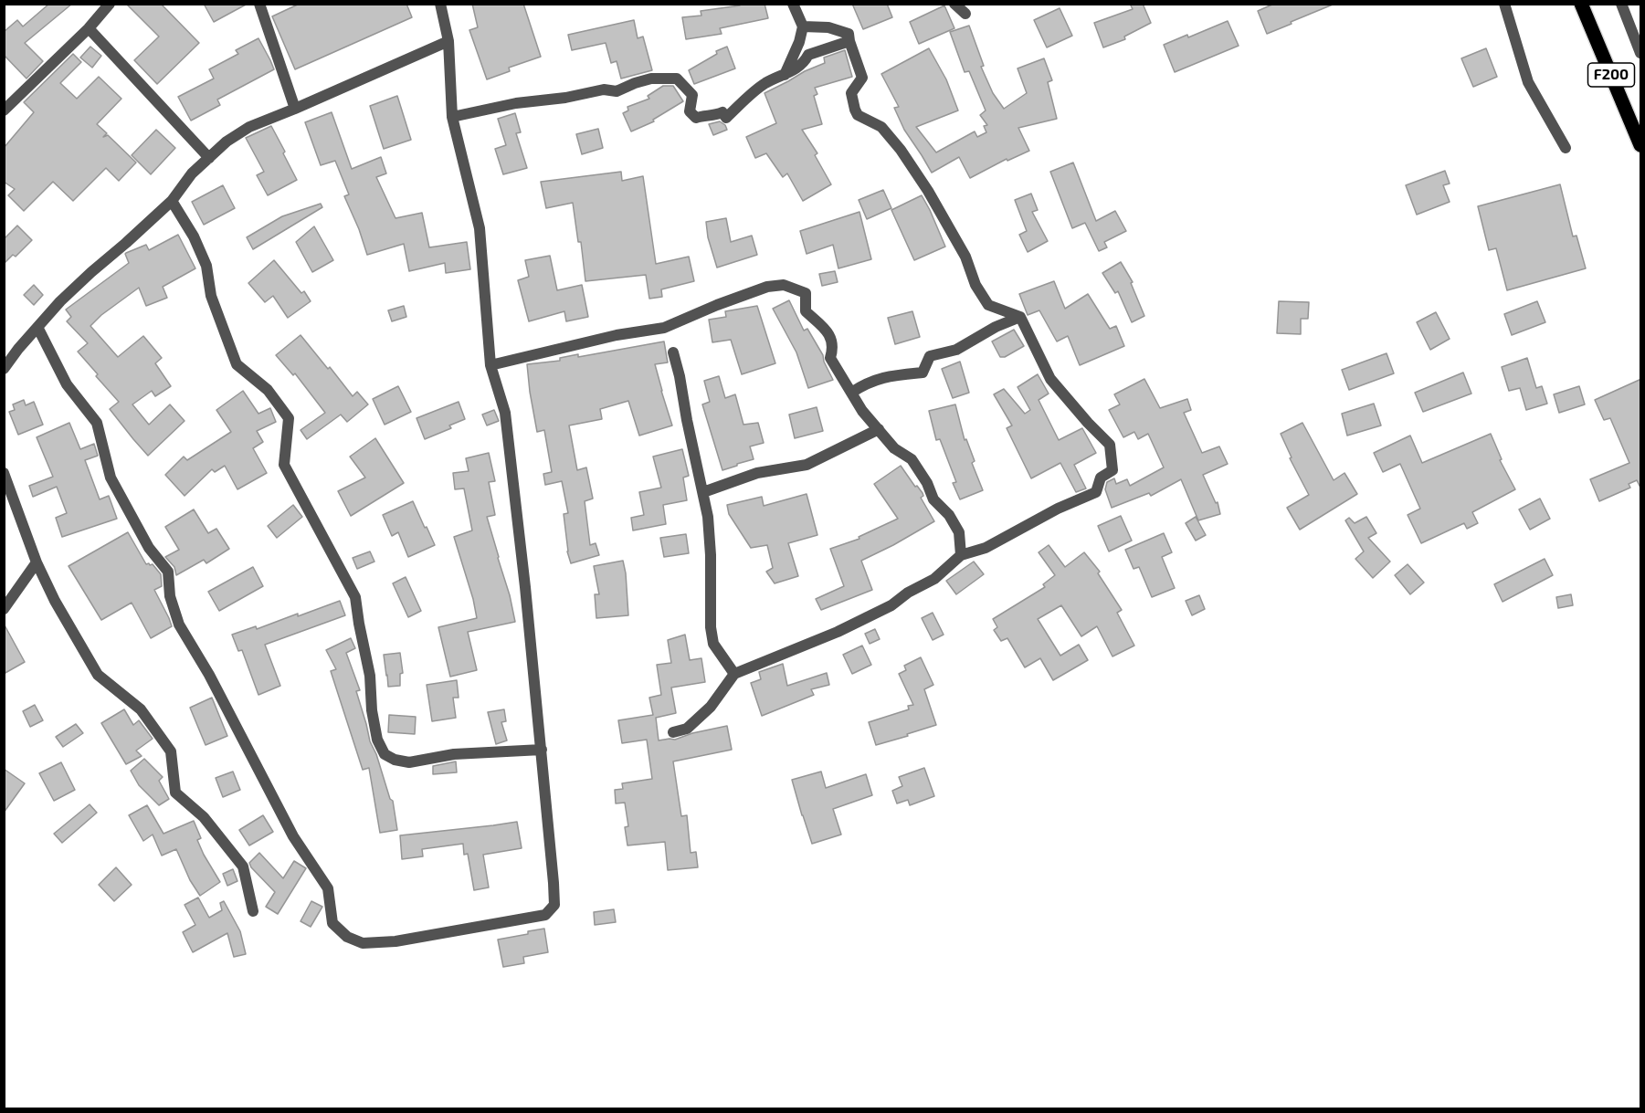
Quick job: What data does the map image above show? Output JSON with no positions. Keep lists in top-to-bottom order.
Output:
{
  "streets": {
    "main road": ["F200"]
  }
}
